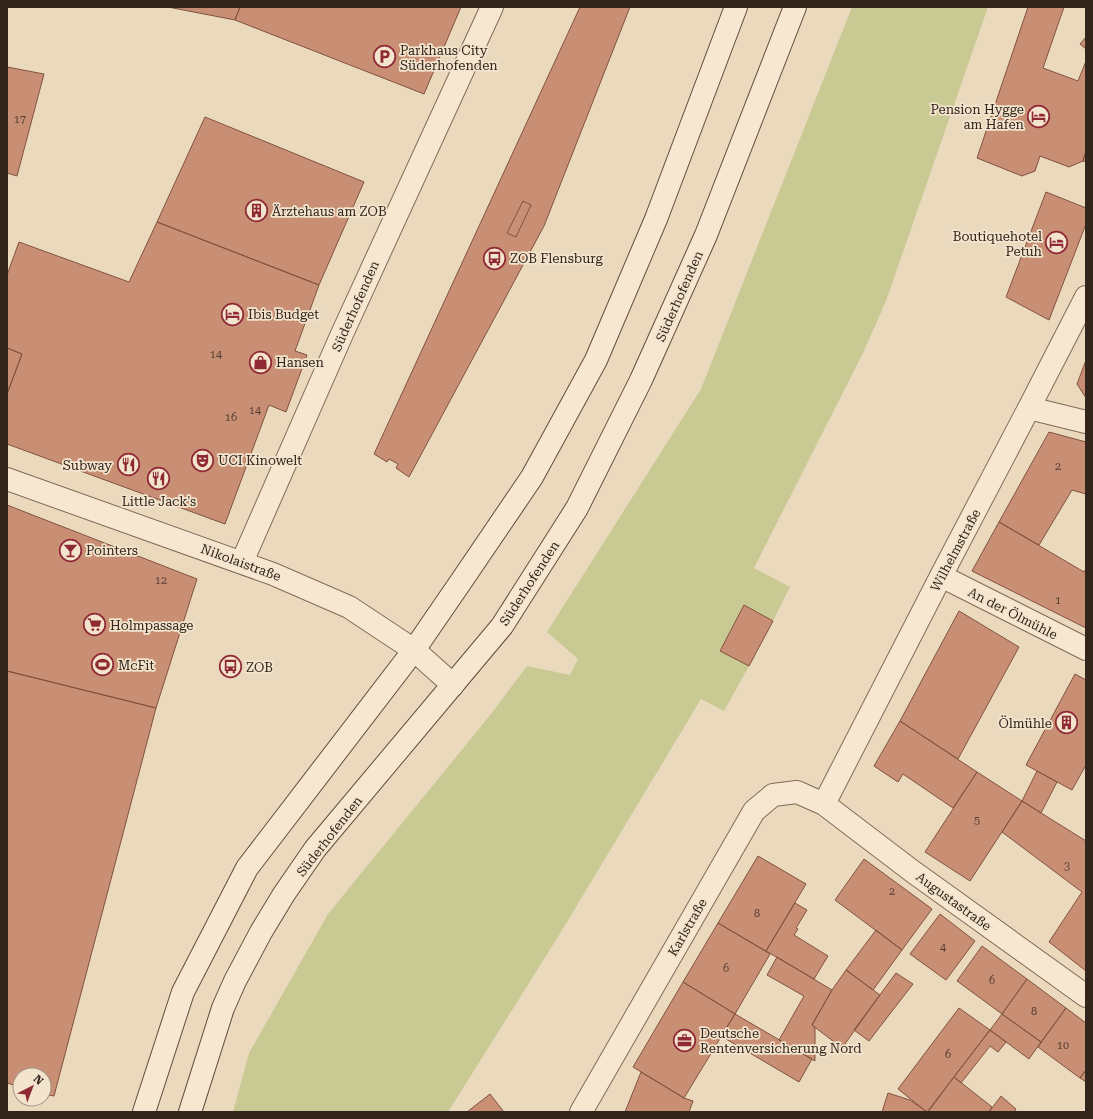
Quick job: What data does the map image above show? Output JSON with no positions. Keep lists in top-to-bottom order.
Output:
{
  "streets": {
    "street": [
      "Süderhofenden",
      "Wilhelmstraße",
      "Nikolaistraße",
      "An der Ölmühle",
      "Augustastraße",
      "Karlstraße"
    ]
  },
  "crossings": [
    ["Süderhofenden", "Nikolaistraße"],
    ["Wilhelmstraße", "An der Ölmühle"],
    ["Wilhelmstraße", "Augustastraße"],
    ["Wilhelmstraße", "Karlstraße"],
    ["Augustastraße", "Karlstraße"]
  ],
  "places": {
    "parking": ["Parkhaus City Süderhofenden"],
    "hotel": ["Pension Hygge am Hafen", "Boutiquehotel Petuh", "Ibis Budget"],
    "building": ["Ärztehaus am ZOB", "Ölmühle"],
    "bus stop": ["ZOB Flensburg", "ZOB"],
    "shop": ["Hansen"],
    "theatre": ["UCI Kinowelt"],
    "restaurant": ["Subway", "Little Jack's"],
    "bar": ["Pointers"],
    "supermarket": ["Holmpassage"],
    "sports": ["McFit"],
    "office": ["Deutsche Rentenversicherung Nord"]
  },
  "house_numbers": [
    "17",
    "14",
    "14",
    "16",
    "2",
    "12",
    "1",
    "5",
    "3",
    "2",
    "8",
    "4",
    "6",
    "6",
    "8",
    "10",
    "6"
  ],
  "north": "top right"
}
